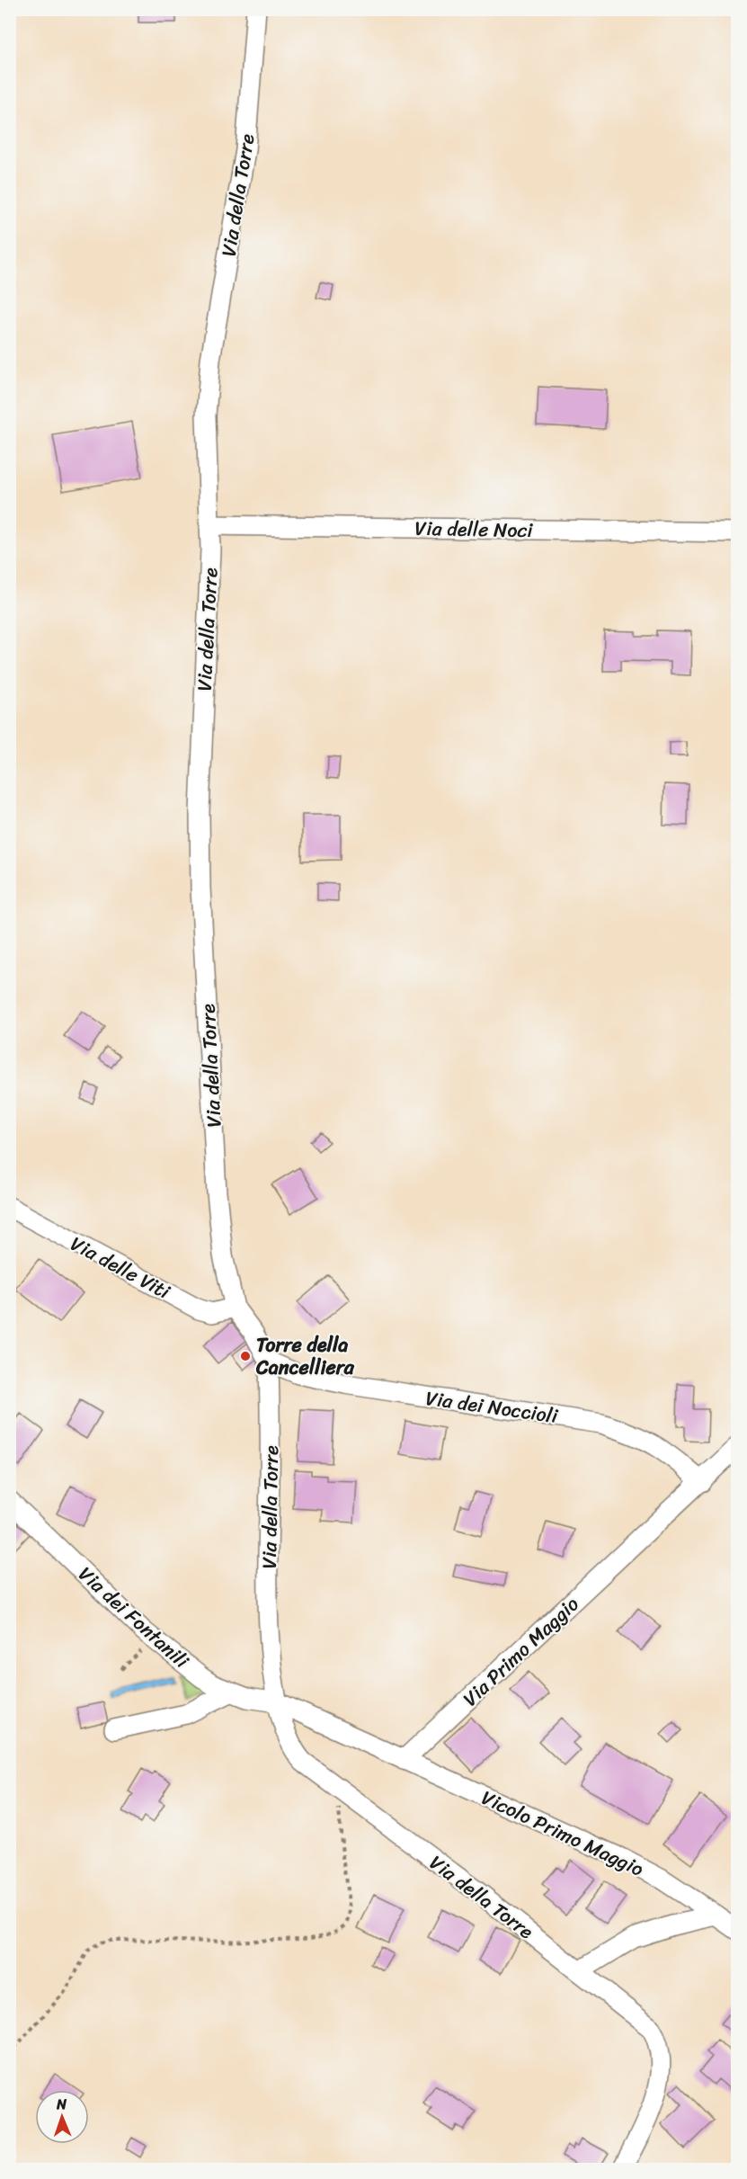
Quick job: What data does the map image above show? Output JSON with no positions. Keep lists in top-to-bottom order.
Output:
{
  "streets": {
    "street": [
      "Via della Torre",
      "Via delle Noci",
      "Via delle Viti",
      "Via dei Noccioli",
      "Via dei Fontanili",
      "Via Primo Maggio",
      "Vicolo Primo Maggio"
    ]
  },
  "crossings": [
    ["Via della Torre", "Via delle Noci"],
    ["Via della Torre", "Via delle Viti"],
    ["Via della Torre", "Via dei Noccioli"],
    ["Via della Torre", "Via dei Fontanili"],
    ["Via dei Noccioli", "Via Primo Maggio"],
    ["Via Primo Maggio", "Vicolo Primo Maggio"]
  ],
  "places": ["Torre della Cancelliera"],
  "north": "top"
}
